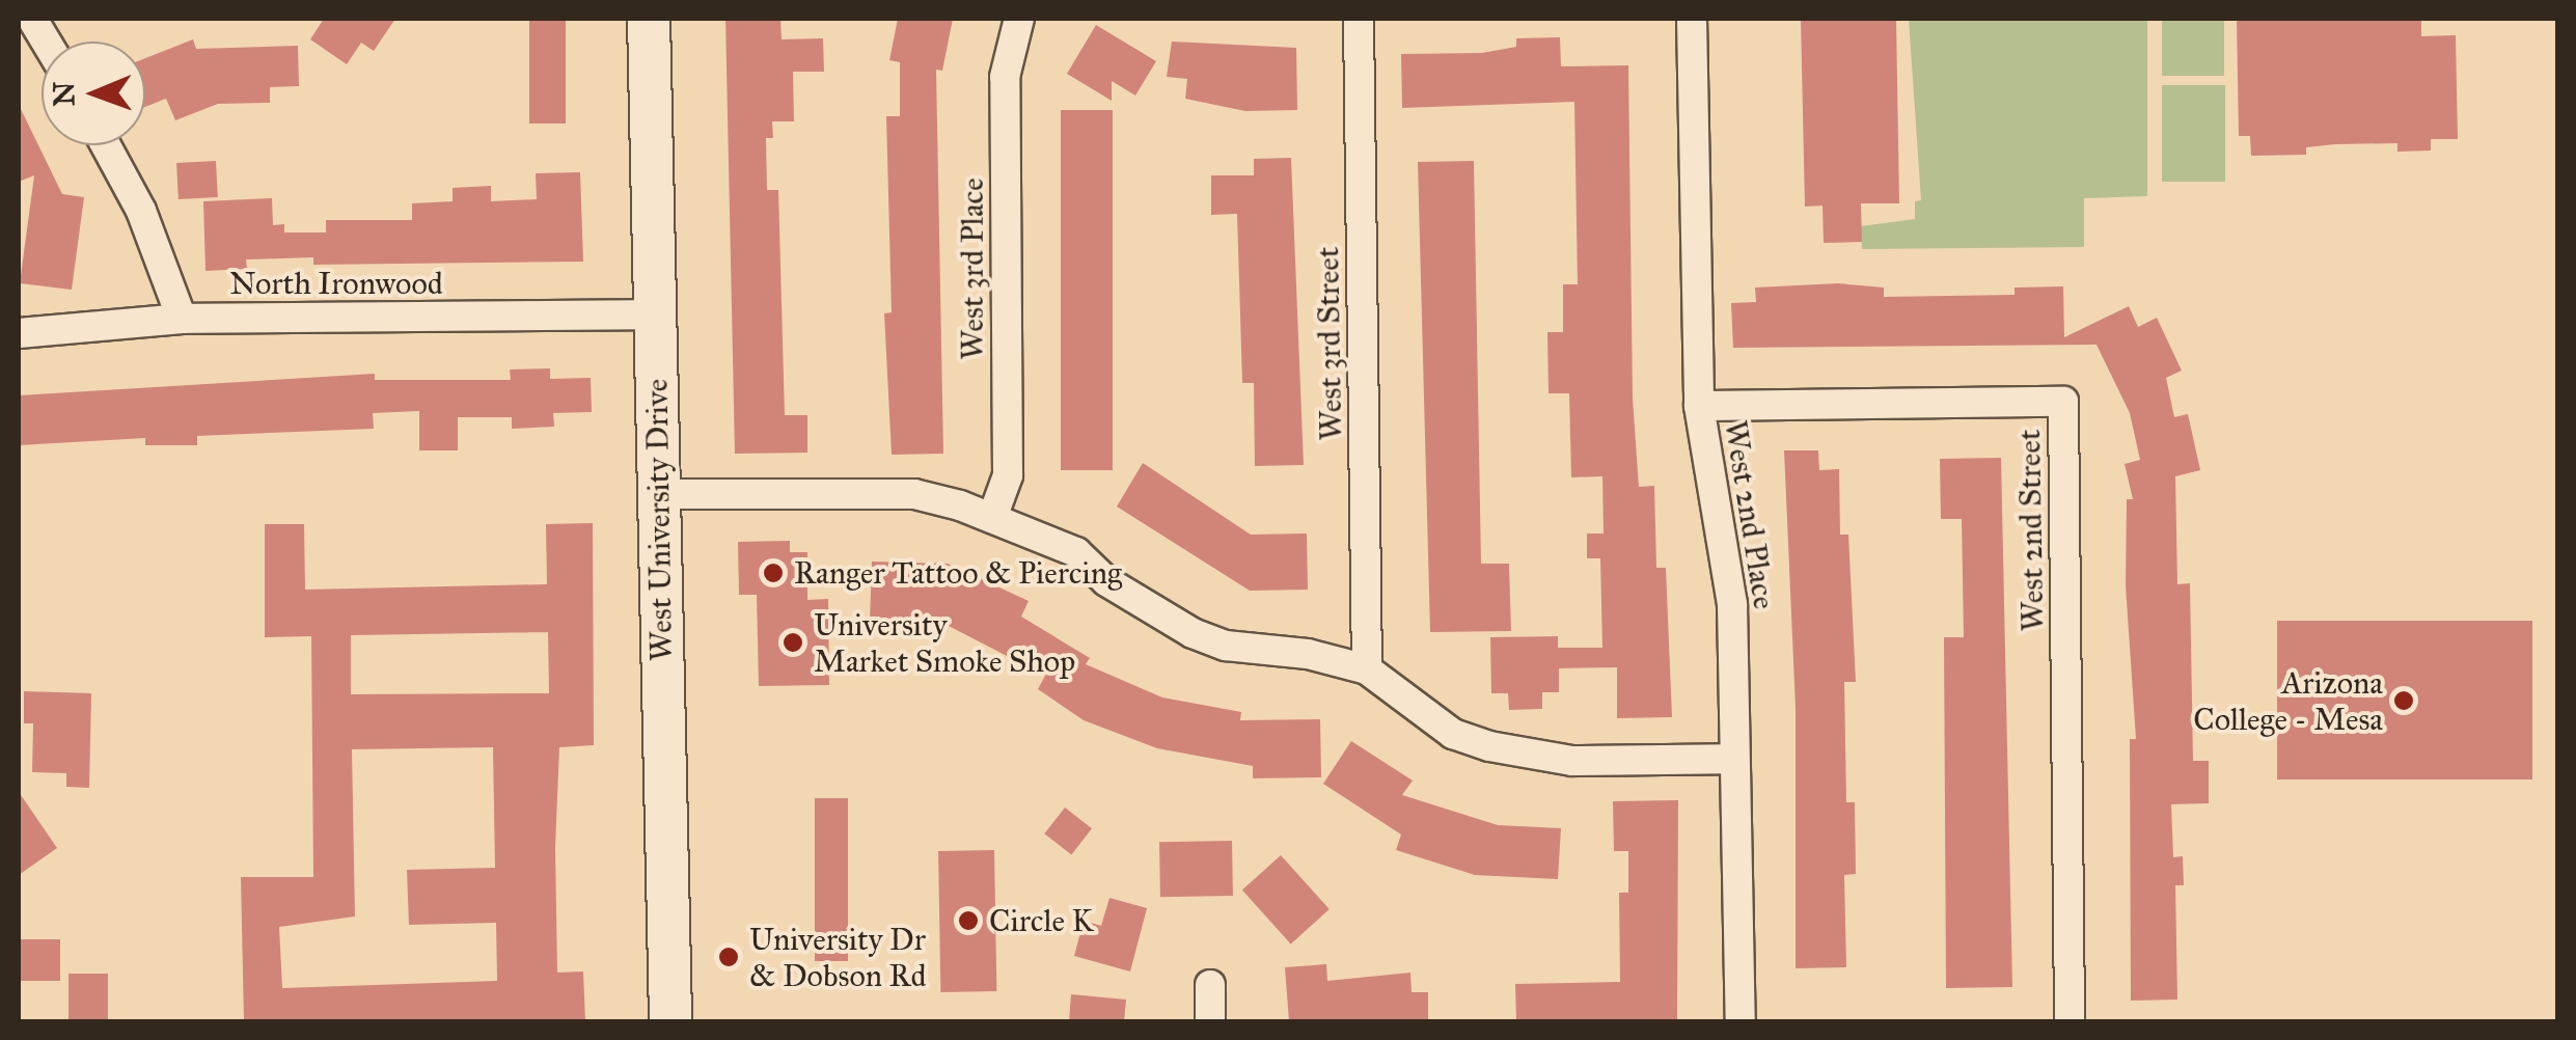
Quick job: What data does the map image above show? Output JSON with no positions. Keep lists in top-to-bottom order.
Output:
{
  "streets": {
    "main road": ["West University Drive"],
    "street": [
      "West 3rd Place",
      "North Ironwood",
      "West 3rd Street",
      "West 2nd Place",
      "West 2nd Street"
    ]
  },
  "crossings": [
    ["North Ironwood", "West University Drive"],
    ["West 2nd Place", "West 2nd Street"]
  ],
  "places": [
    "Ranger Tattoo & Piercing",
    "University Market Smoke Shop",
    "Arizona College - Mesa",
    "Circle K",
    "University Dr & Dobson Rd"
  ],
  "north": "left"
}
